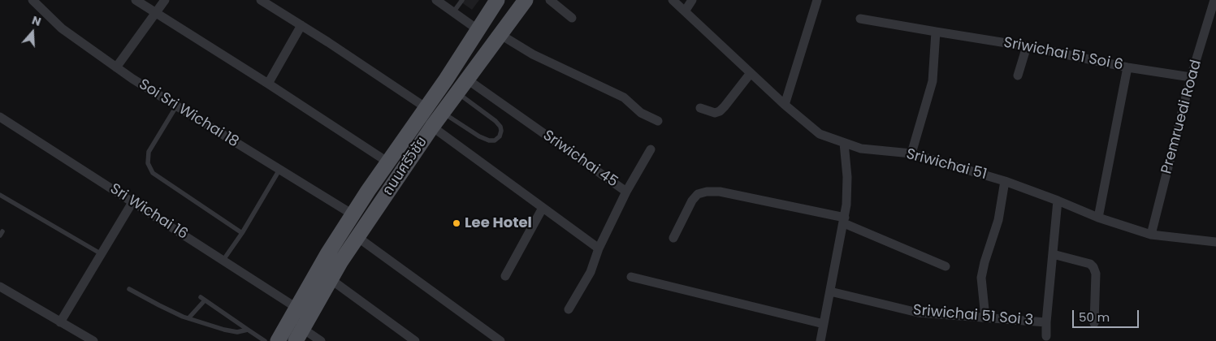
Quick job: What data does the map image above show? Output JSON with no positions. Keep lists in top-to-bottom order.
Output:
{
  "streets": {
    "main road": ["ถนนศรีวิชัย"],
    "street": [
      "Sriwichai 51 Soi 6",
      "Soi Sri Wichai 18",
      "Premruedi Road",
      "Sriwichai 45",
      "Sriwichai 51",
      "Sri Wichai 16",
      "Sriwichai 51 Soi 3"
    ]
  },
  "crossings": [
    ["Sriwichai 51 Soi 6", "Premruedi Road"],
    ["Soi Sri Wichai 18", "ถนนศรีวิชัย"],
    ["Premruedi Road", "Sriwichai 51"],
    ["Sriwichai 45", "ถนนศรีวิชัย"],
    ["Sriwichai 51", "Sriwichai 51 Soi 3"],
    ["ถนนศรีวิชัย", "Sri Wichai 16"]
  ],
  "places": ["Lee Hotel"],
  "scale_bar": "50 m",
  "north": "top"
}
